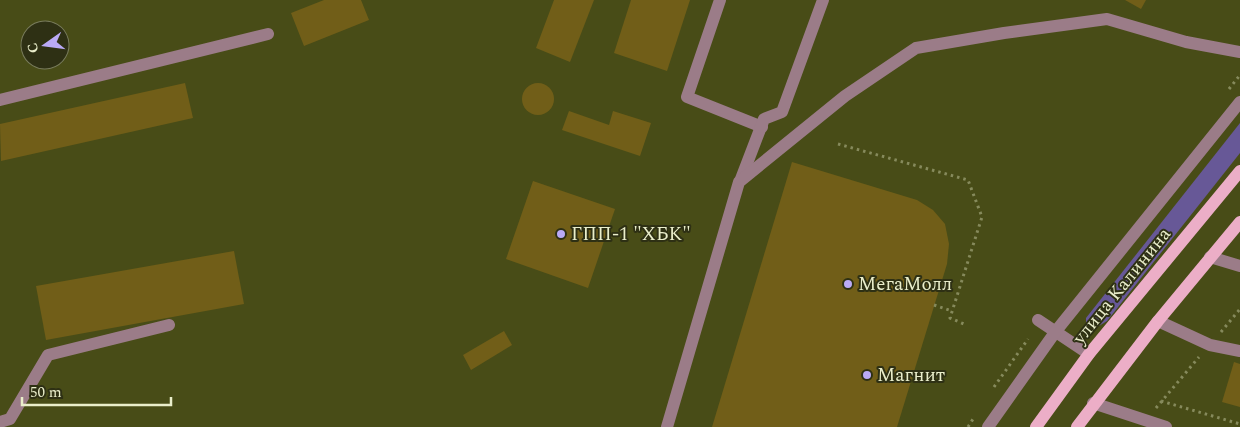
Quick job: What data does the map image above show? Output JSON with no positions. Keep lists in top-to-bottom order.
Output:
{
  "streets": {
    "main road": ["улица Калинина"]
  },
  "places": ["ГПП-1 \"ХБК\"", "МегаМолл", "Магнит"],
  "scale_bar": "50 m",
  "north": "left"
}
